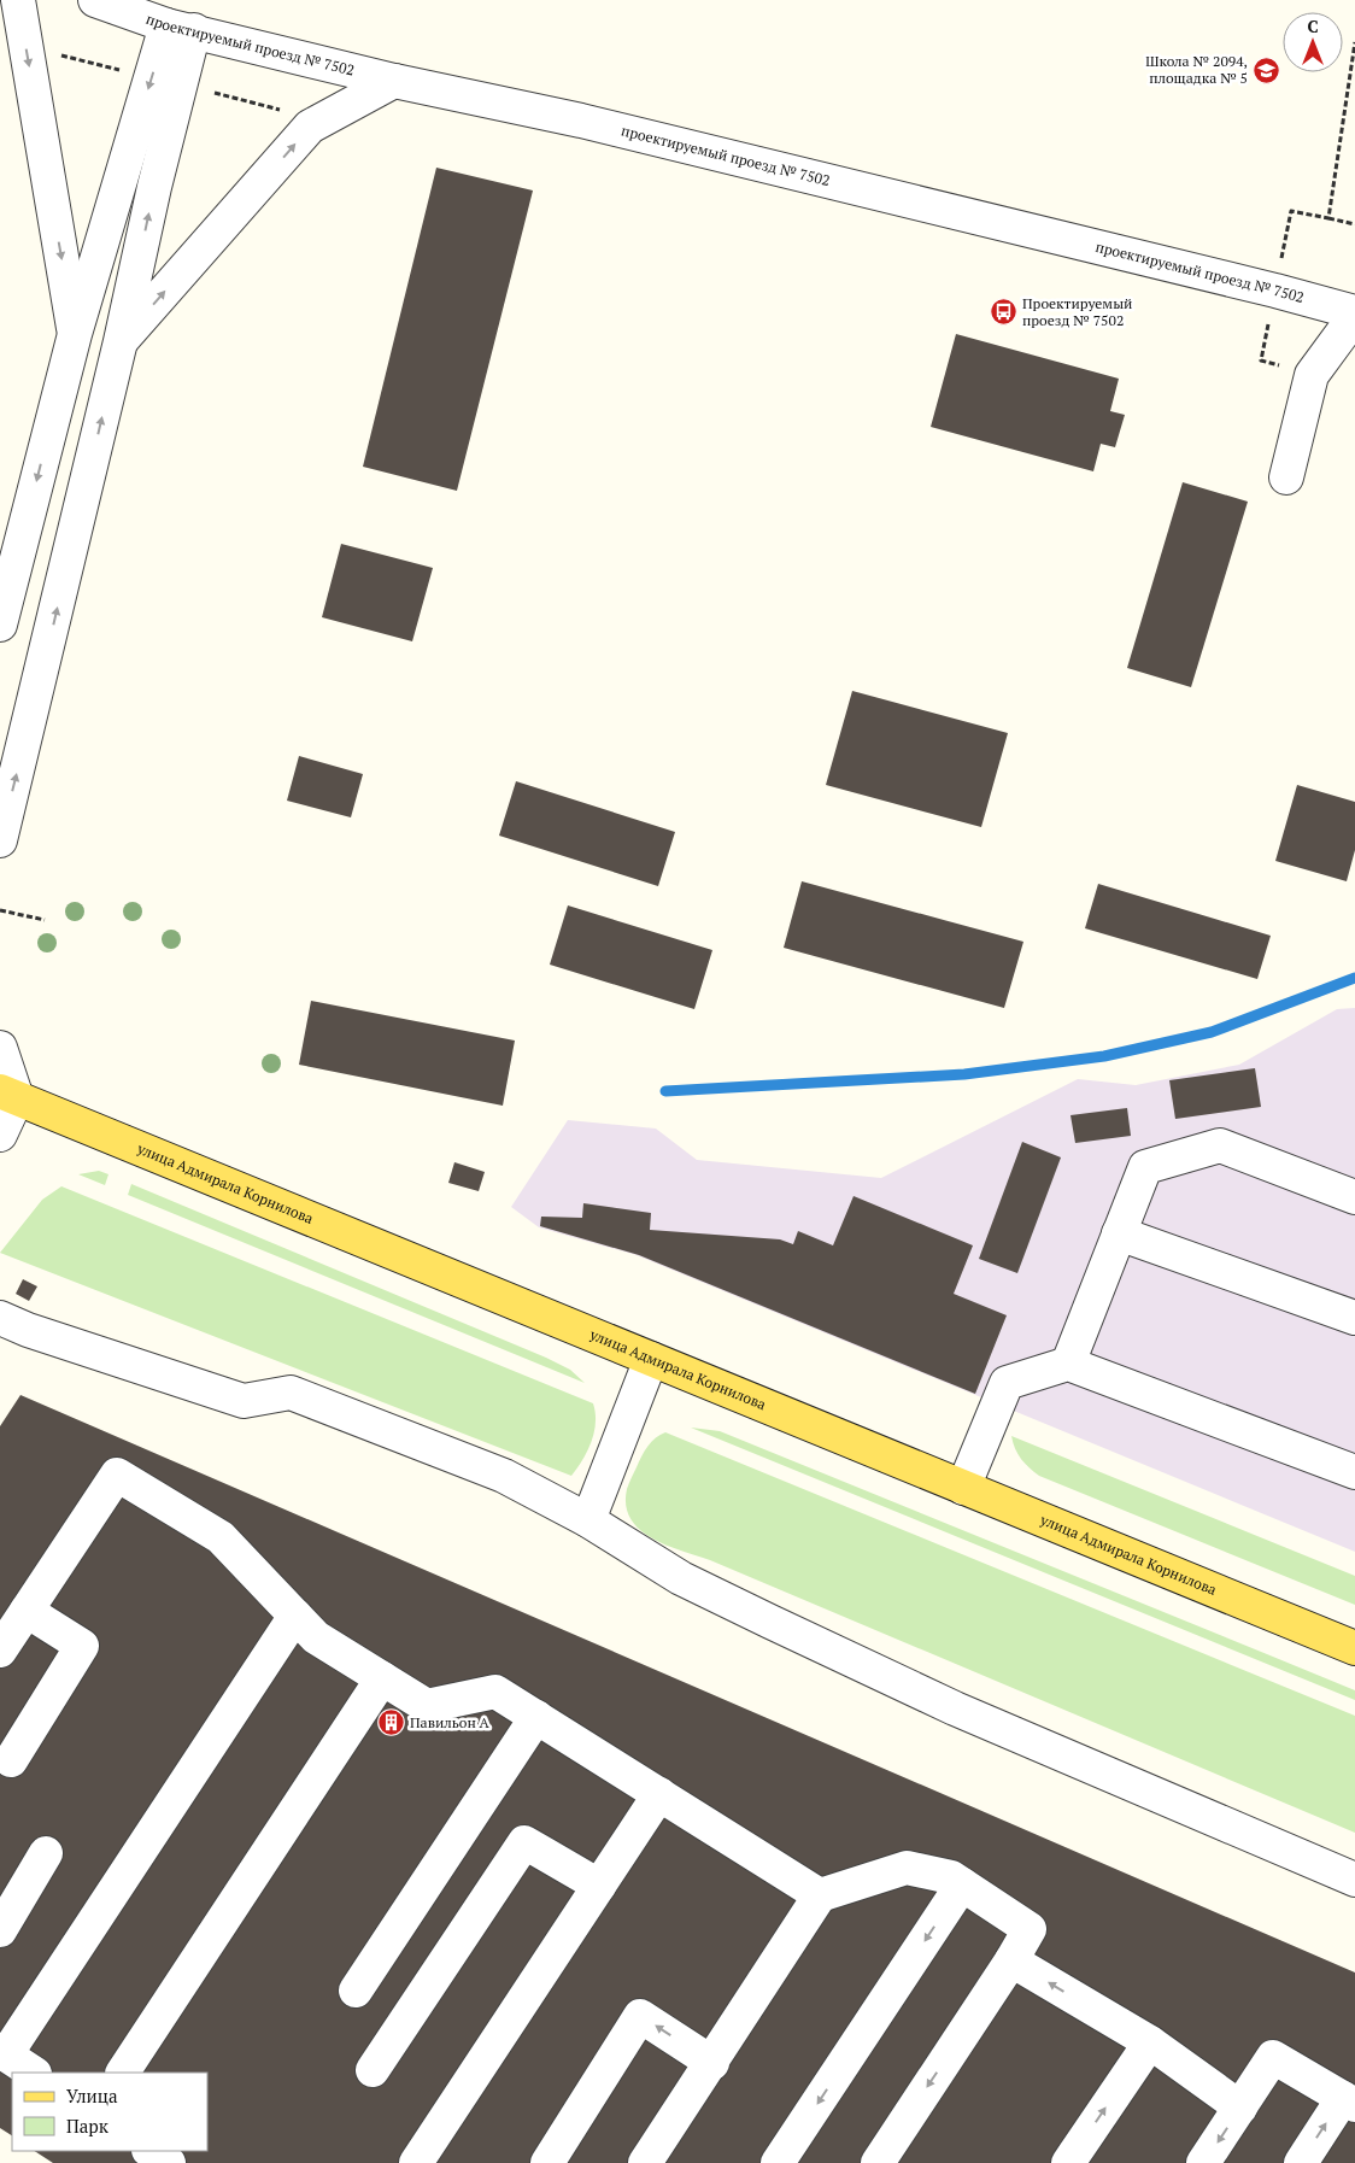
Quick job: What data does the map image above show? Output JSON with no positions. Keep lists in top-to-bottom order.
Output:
{
  "streets": {
    "main road": ["улица Адмирала Корнилова"],
    "street": ["проектируемый проезд № 7502"]
  },
  "places": {
    "school or university": ["Школа № 2094, площадка № 5"],
    "bus stop": ["Проектируемый проезд № 7502"],
    "building": ["Павильон А"]
  },
  "legend": ["Улица", "Парк"],
  "north": "top"
}
